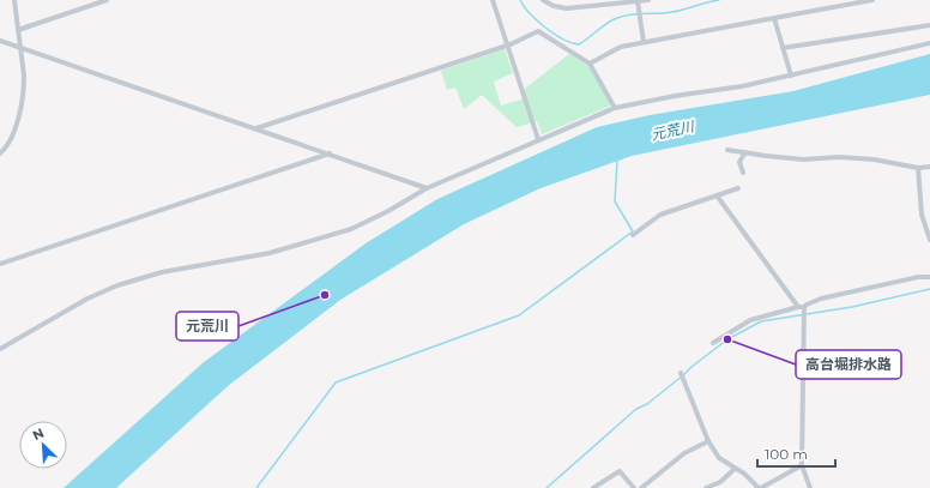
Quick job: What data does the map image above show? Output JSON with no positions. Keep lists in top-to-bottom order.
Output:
{
  "water": ["元荒川"],
  "places": ["元荒川", "高台堀排水路"],
  "scale_bar": "100 m",
  "north": "top left"
}
